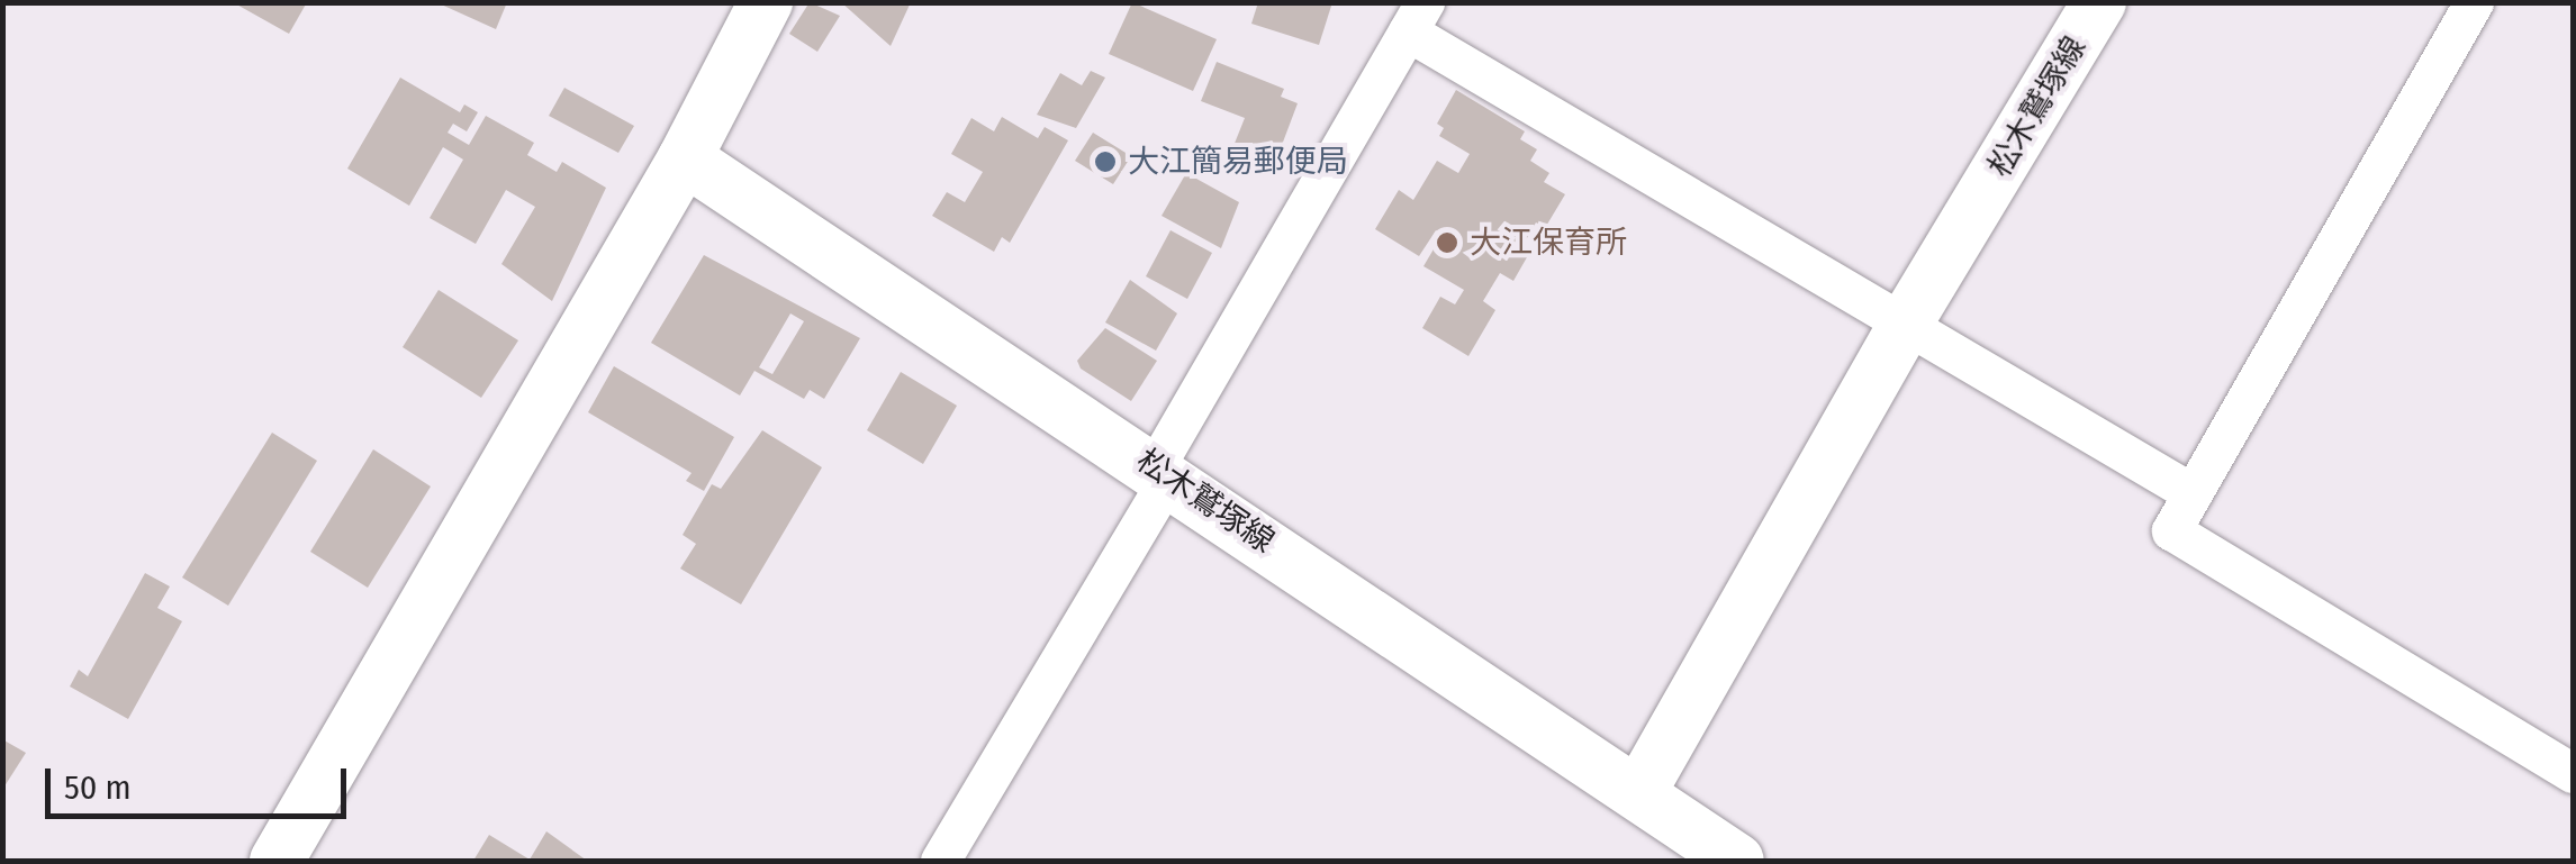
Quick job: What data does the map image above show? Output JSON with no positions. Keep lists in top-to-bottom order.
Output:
{
  "streets": {
    "main road": ["松木鷲塚線"]
  },
  "places": ["大江簡易郵便局", "大江保育所"],
  "scale_bar": "50 m"
}
